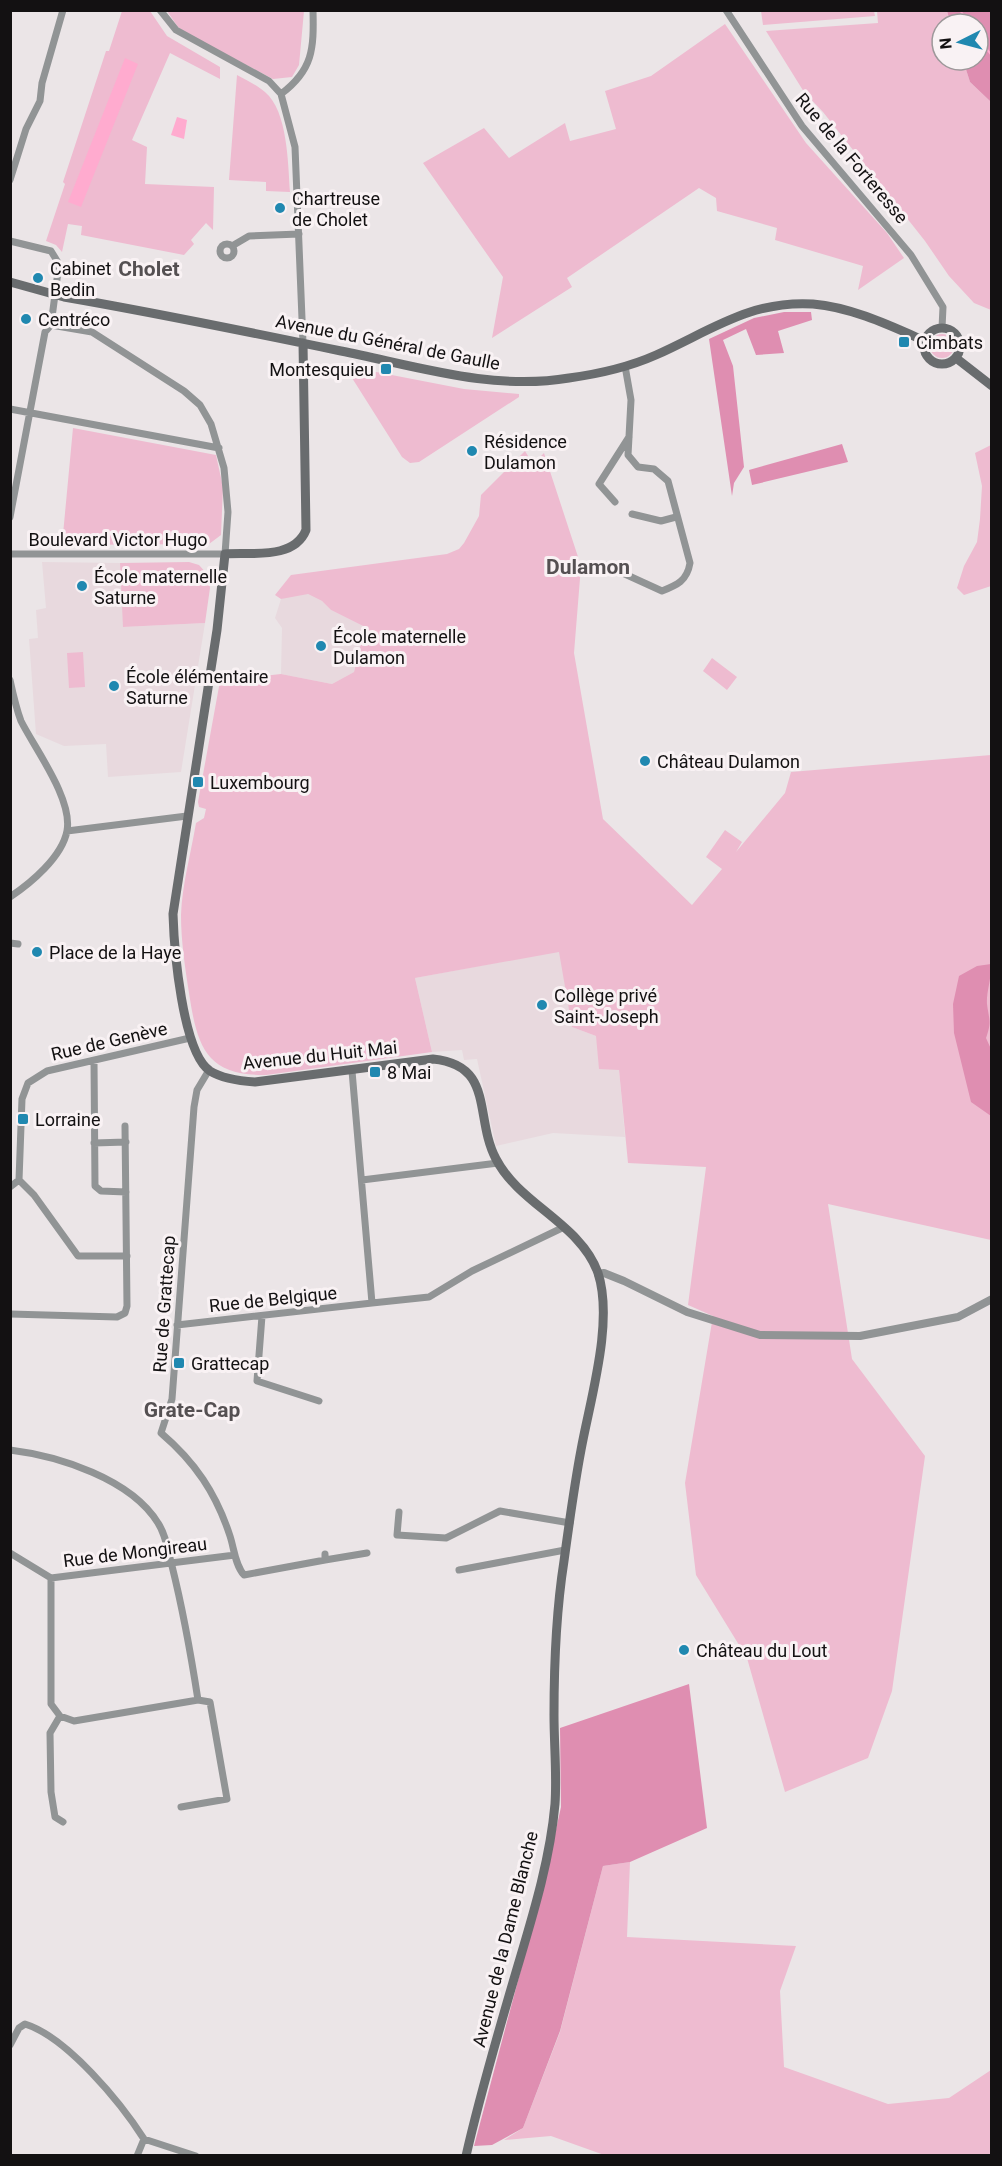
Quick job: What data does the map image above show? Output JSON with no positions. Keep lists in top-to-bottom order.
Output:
{
  "streets": {
    "main road": ["Avenue du Général de Gaulle", "Avenue du Huit Mai", "Avenue de la Dame Blanche"],
    "street": [
      "Rue de la Forteresse",
      "Boulevard Victor Hugo",
      "Rue de Genève",
      "Rue de Belgique",
      "Rue de Grattecap",
      "Rue de Mongireau"
    ]
  },
  "crossings": [
    ["Rue de la Forteresse", "Avenue du Général de Gaulle"],
    ["Avenue du Huit Mai", "Rue de Belgique"],
    ["Avenue du Huit Mai", "Rue de Grattecap"],
    ["Avenue du Huit Mai", "Avenue de la Dame Blanche"],
    ["Rue de Belgique", "Rue de Grattecap"],
    ["Rue de Grattecap", "Rue de Mongireau"]
  ],
  "districts": ["Cholet", "Dulamon", "Grate-Cap"],
  "places": {
    "other": [
      "Chartreuse de Cholet",
      "Cabinet Bedin",
      "Centréco",
      "Résidence Dulamon",
      "École maternelle Saturne",
      "École maternelle Dulamon",
      "École élémentaire Saturne",
      "Château Dulamon",
      "Place de la Haye",
      "Collège privé Saint-Joseph",
      "Château du Lout"
    ],
    "transit": [
      "Cimbats",
      "Montesquieu",
      "Luxembourg",
      "8 Mai",
      "Lorraine",
      "Grattecap"
    ]
  },
  "north": "left"
}
